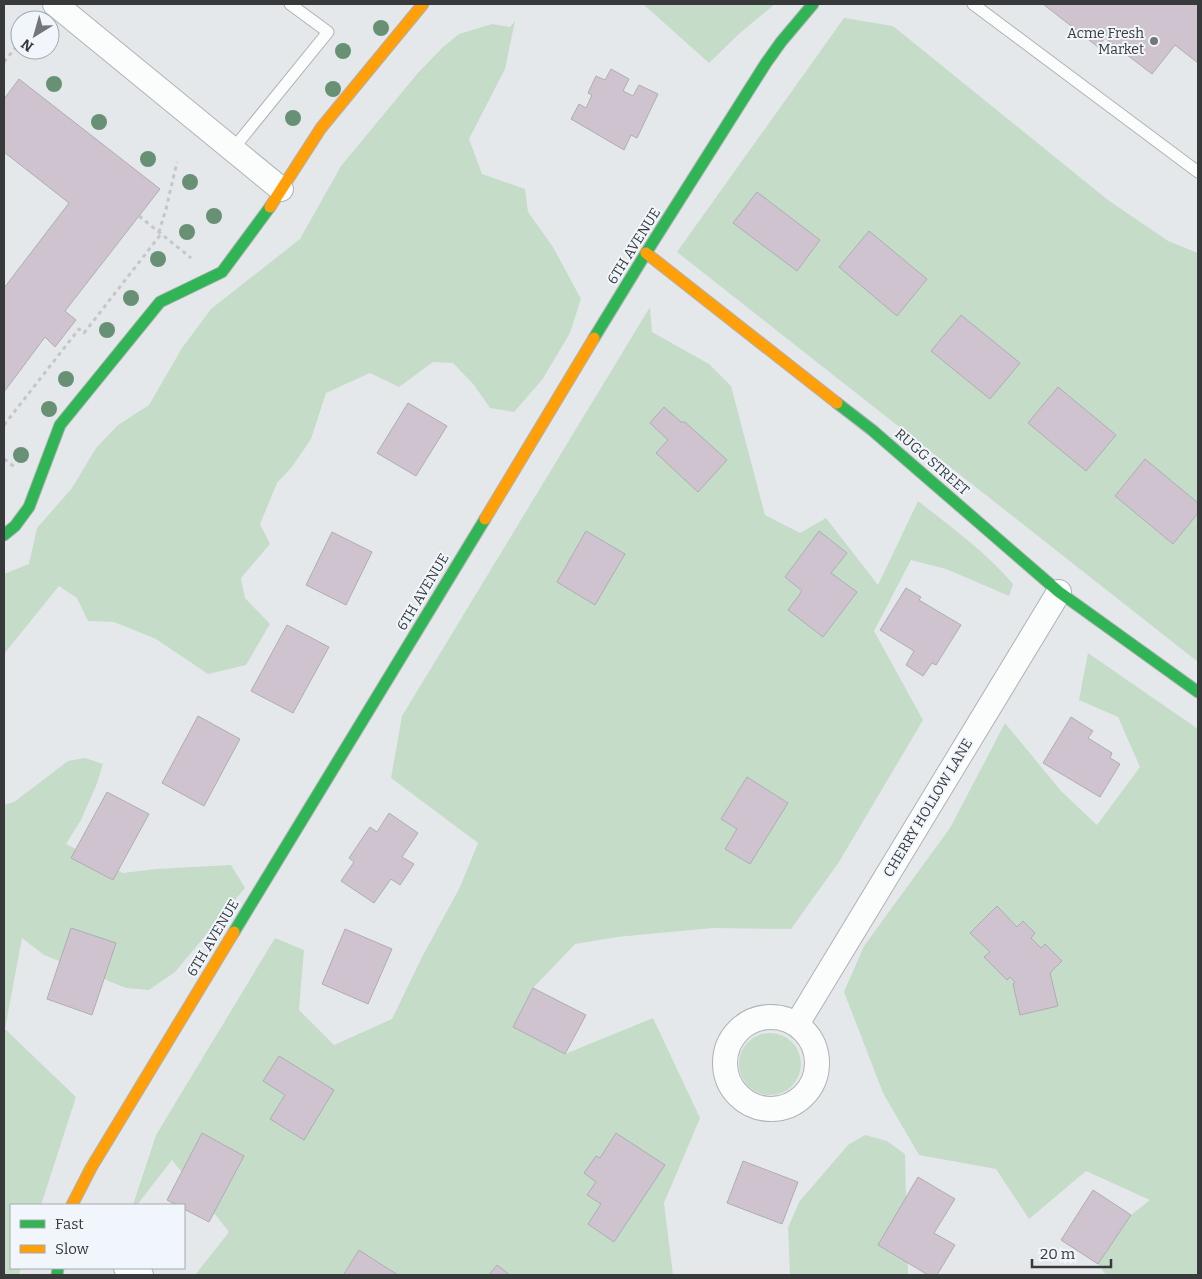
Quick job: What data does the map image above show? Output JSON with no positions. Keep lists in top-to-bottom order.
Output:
{
  "streets": {
    "street": ["6TH AVENUE", "RUGG STREET", "CHERRY HOLLOW LANE"]
  },
  "crossings": [
    ["6TH AVENUE", "RUGG STREET"],
    ["RUGG STREET", "CHERRY HOLLOW LANE"]
  ],
  "places": ["Acme Fresh Market"],
  "legend": ["Fast", "Slow"],
  "scale_bar": "20 m",
  "north": "bottom left"
}
